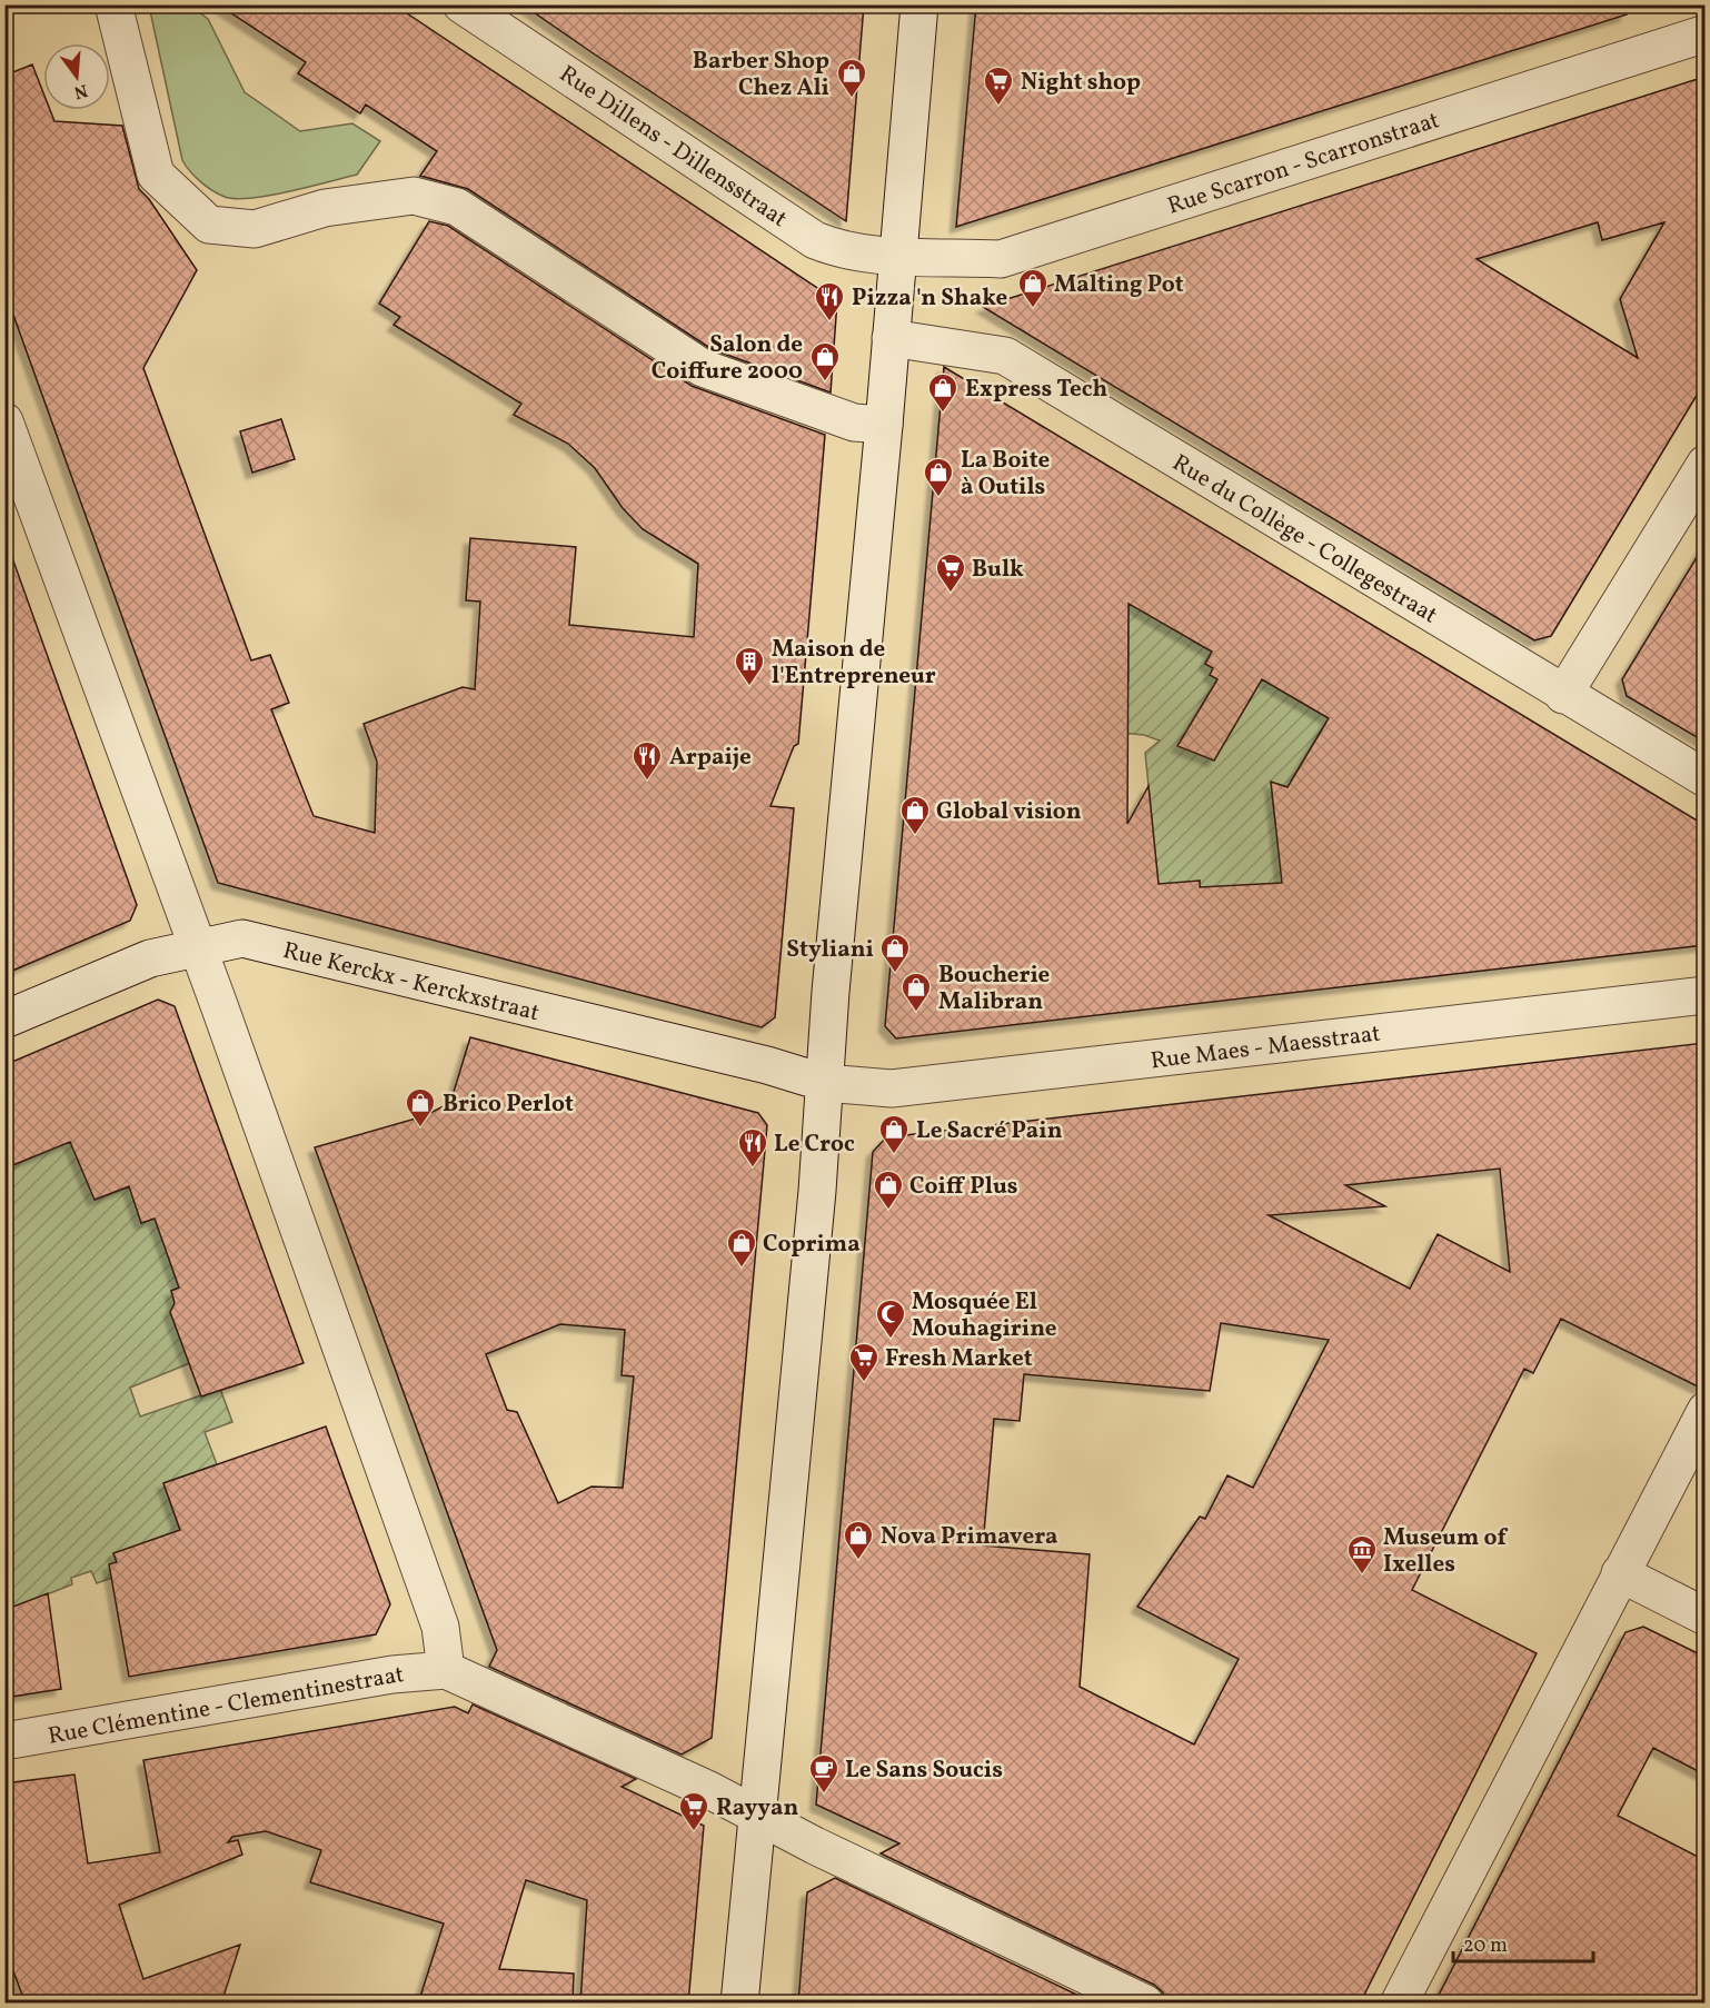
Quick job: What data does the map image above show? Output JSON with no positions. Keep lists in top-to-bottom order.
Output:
{
  "streets": {
    "street": [
      "Rue Dillens - Dillensstraat",
      "Rue Scarron - Scarronstraat",
      "Rue du Collège - Collegestraat",
      "Rue Kerckx - Kerckxstraat",
      "Rue Maes - Maesstraat",
      "Rue Clémentine - Clementinestraat"
    ]
  },
  "crossings": [
    ["Rue Dillens - Dillensstraat", "Rue Scarron - Scarronstraat"],
    ["Rue Kerckx - Kerckxstraat", "Rue Maes - Maesstraat"]
  ],
  "places": {
    "shop": [
      "Barber Shop Chez Ali",
      "Malting Pot",
      "Salon de Coiffure 2000",
      "Express Tech",
      "La Boite à Outils",
      "Global vision",
      "Styliani",
      "Boucherie Malibran",
      "Brico Perlot",
      "Le Sacré Pain",
      "Coiff Plus",
      "Coprima",
      "Nova Primavera"
    ],
    "supermarket": [
      "Night shop",
      "Bulk",
      "Fresh Market",
      "Rayyan"
    ],
    "restaurant": ["Pizza 'n Shake", "Arpaije", "Le Croc"],
    "building": ["Maison de l'Entrepreneur"],
    "mosque": ["Mosquée El Mouhagirine"],
    "museum": ["Museum of Ixelles"],
    "cafe": ["Le Sans Soucis"]
  },
  "scale_bar": "20 m",
  "north": "bottom"
}
